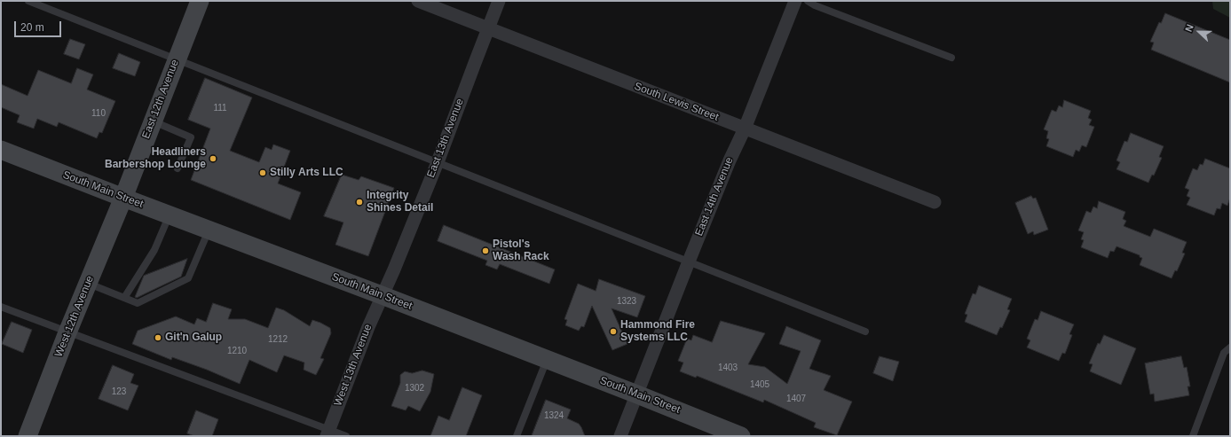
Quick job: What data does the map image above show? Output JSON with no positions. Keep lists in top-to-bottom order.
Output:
{
  "streets": {
    "main road": ["East 12th Avenue", "South Main Street", "West 12th Avenue"],
    "street": [
      "South Lewis Street",
      "East 13th Avenue",
      "East 14th Avenue",
      "West 13th Avenue"
    ]
  },
  "crossings": [
    ["East 12th Avenue", "South Main Street"],
    ["East 12th Avenue", "West 12th Avenue"],
    ["South Lewis Street", "East 13th Avenue"],
    ["South Lewis Street", "East 14th Avenue"],
    ["East 13th Avenue", "South Main Street"],
    ["East 13th Avenue", "West 13th Avenue"],
    ["South Main Street", "East 14th Avenue"],
    ["South Main Street", "West 12th Avenue"],
    ["South Main Street", "West 13th Avenue"]
  ],
  "places": [
    "Headliners Barbershop Lounge",
    "Stilly Arts LLC",
    "Integrity Shines Detail",
    "Pistol's Wash Rack",
    "Hammond Fire Systems LLC",
    "Git'n Galup"
  ],
  "house_numbers": [
    "111",
    "110",
    "1323",
    "1212",
    "1210",
    "1403",
    "1405",
    "1302",
    "123",
    "1407",
    "1324"
  ],
  "scale_bar": "20 m",
  "north": "left"
}
